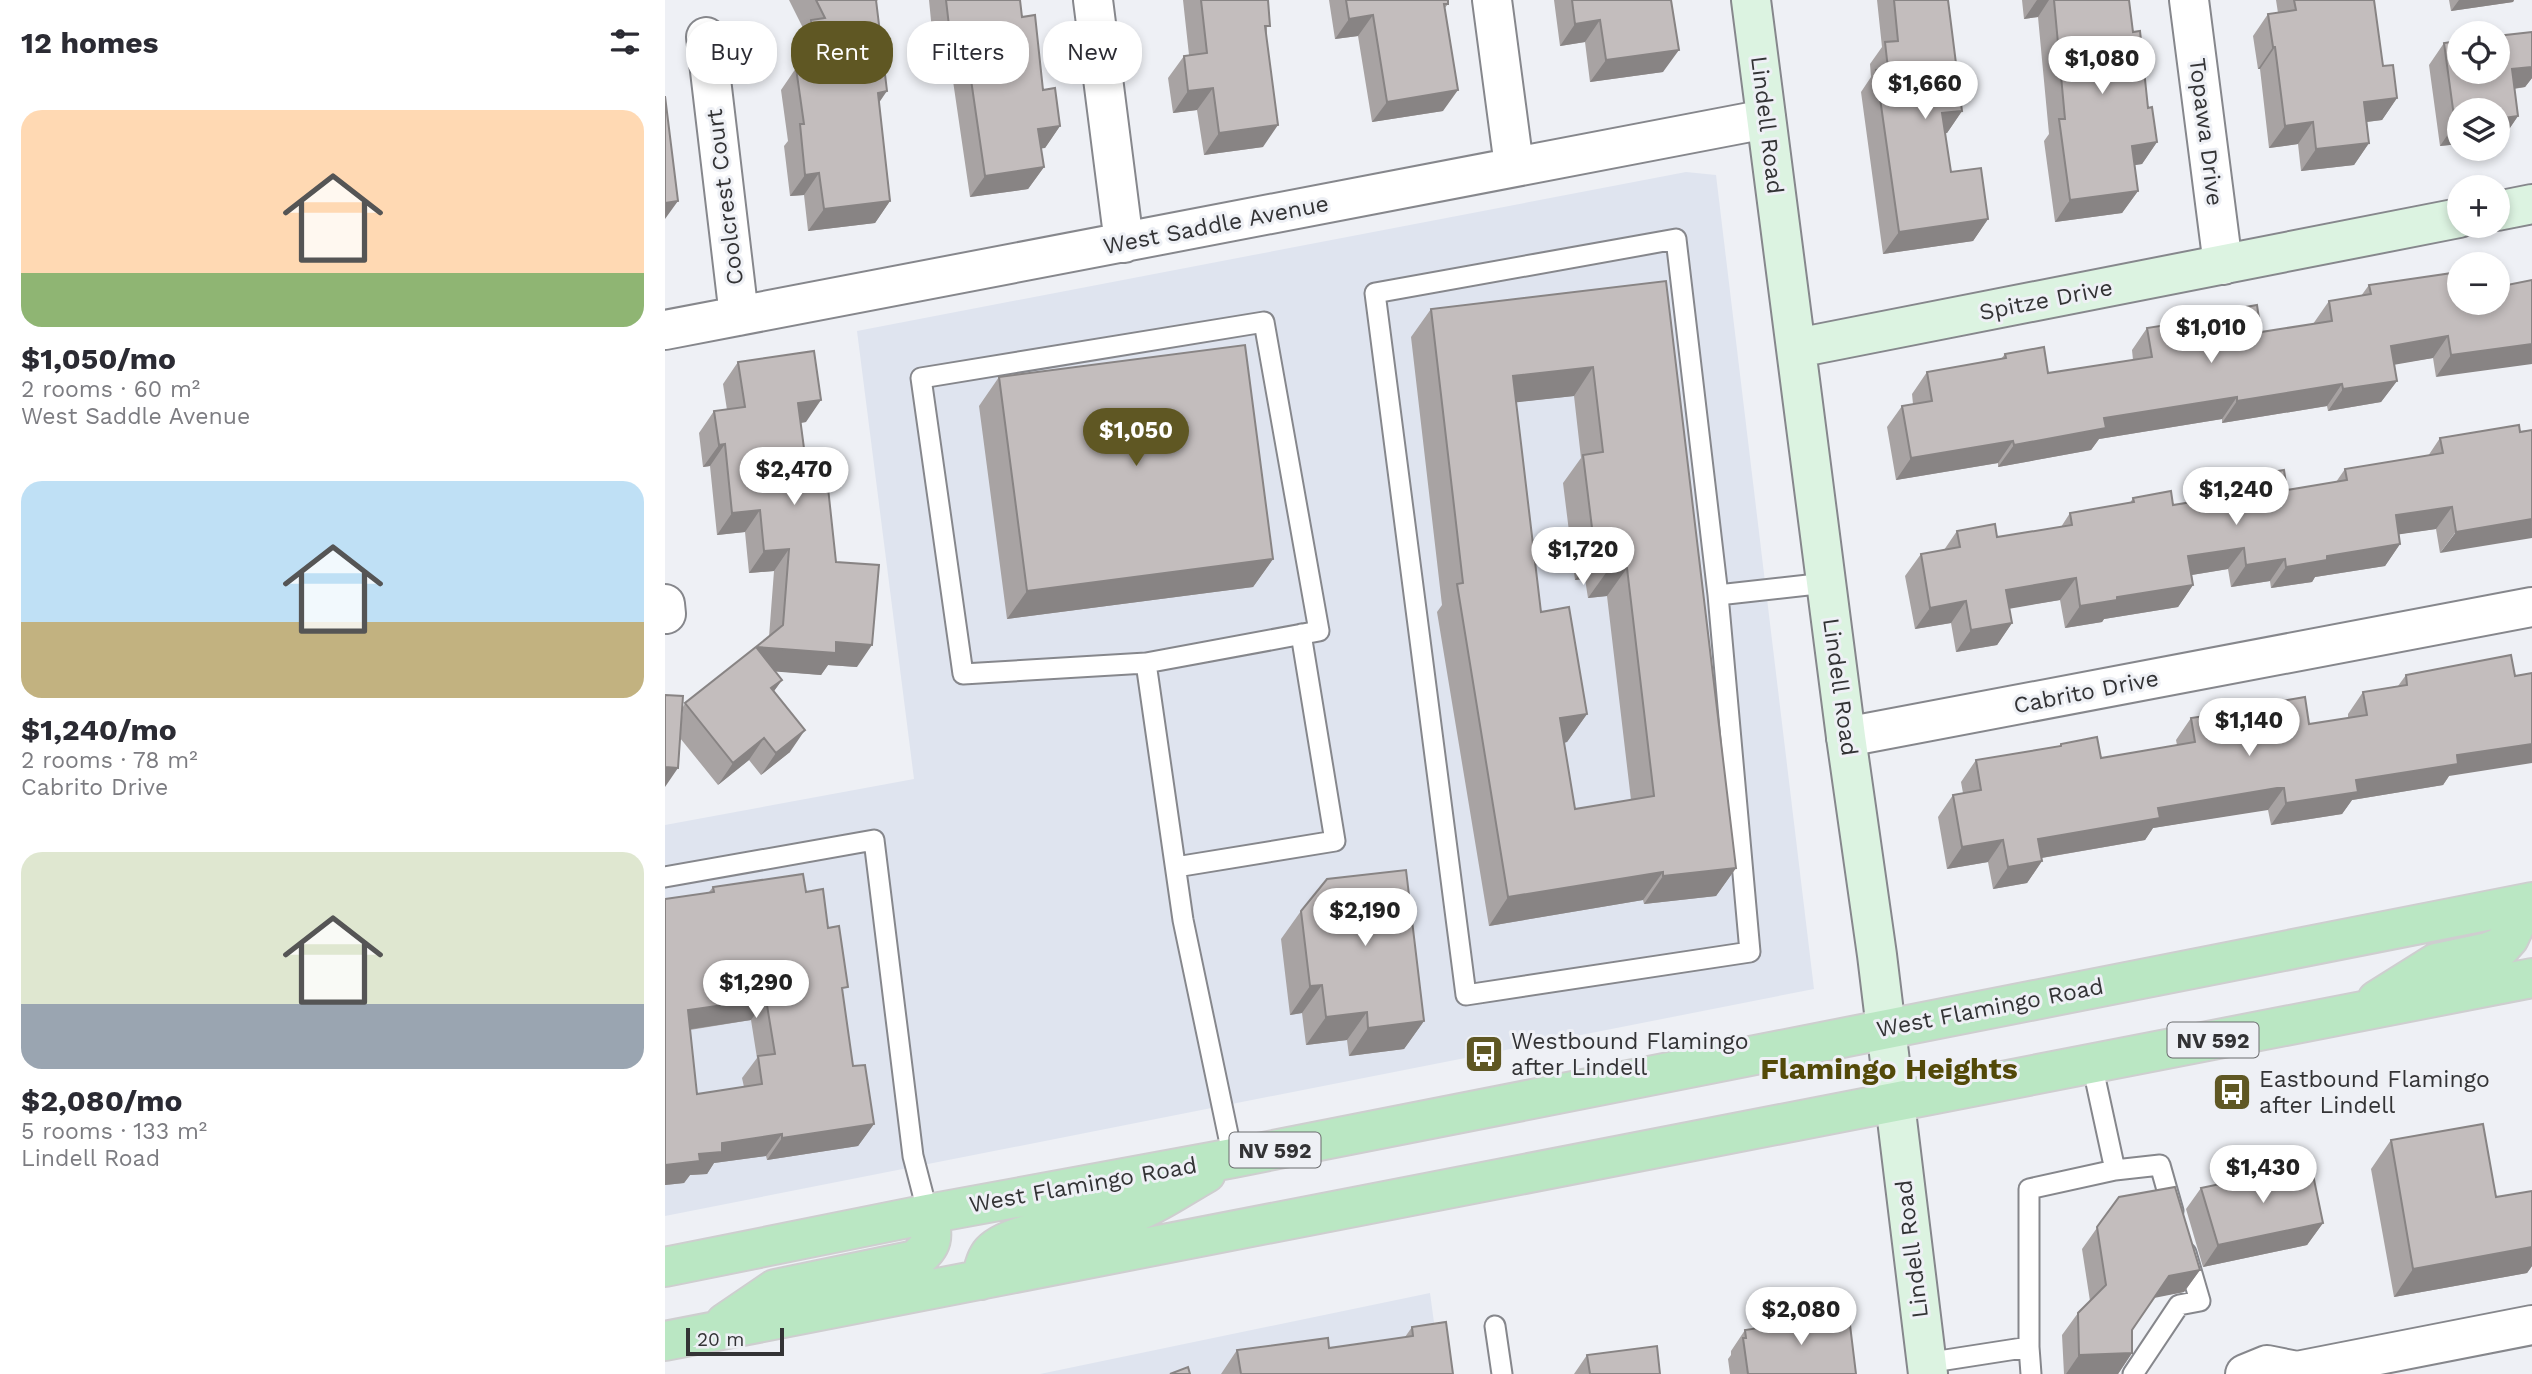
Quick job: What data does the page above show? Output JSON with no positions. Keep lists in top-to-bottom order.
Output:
{
  "streets": {
    "main road": ["West Flamingo Road", "NV 592"],
    "street": [
      "Lindell Road",
      "Topawa Drive",
      "Coolcrest Court",
      "West Saddle Avenue",
      "Spitze Drive",
      "Cabrito Drive"
    ]
  },
  "crossings": [
    ["Lindell Road", "West Saddle Avenue"],
    ["Lindell Road", "Spitze Drive"],
    ["Lindell Road", "Cabrito Drive"],
    ["Lindell Road", "West Flamingo Road"],
    ["Lindell Road", "NV 592"],
    ["Topawa Drive", "Spitze Drive"],
    ["Coolcrest Court", "West Saddle Avenue"]
  ],
  "districts": ["Flamingo Heights"],
  "places": {
    "bus stop": ["Westbound Flamingo after Lindell", "Eastbound Flamingo after Lindell"]
  },
  "scale_bar": "20 m",
  "page": {
    "heading": "12 homes",
    "map_buttons": ["+", "−"],
    "chip": [
      "Buy",
      "Rent",
      "Filters",
      "New"
    ],
    "price": [
      "$1,080",
      "$1,660",
      "$1,010",
      "$1,050",
      "$2,470",
      "$1,240",
      "$1,720",
      "$1,140",
      "$2,190",
      "$1,290",
      "$1,430",
      "$2,080"
    ],
    "list": [
      {
        "name": "$1,050/mo",
        "note": "2 rooms · 60 m² · West Saddle Avenue"
      },
      {
        "name": "$1,240/mo",
        "note": "2 rooms · 78 m² · Cabrito Drive"
      },
      {
        "name": "$2,080/mo",
        "note": "5 rooms · 133 m² · Lindell Road"
      }
    ],
    "scale": "20 m"
  }
}
